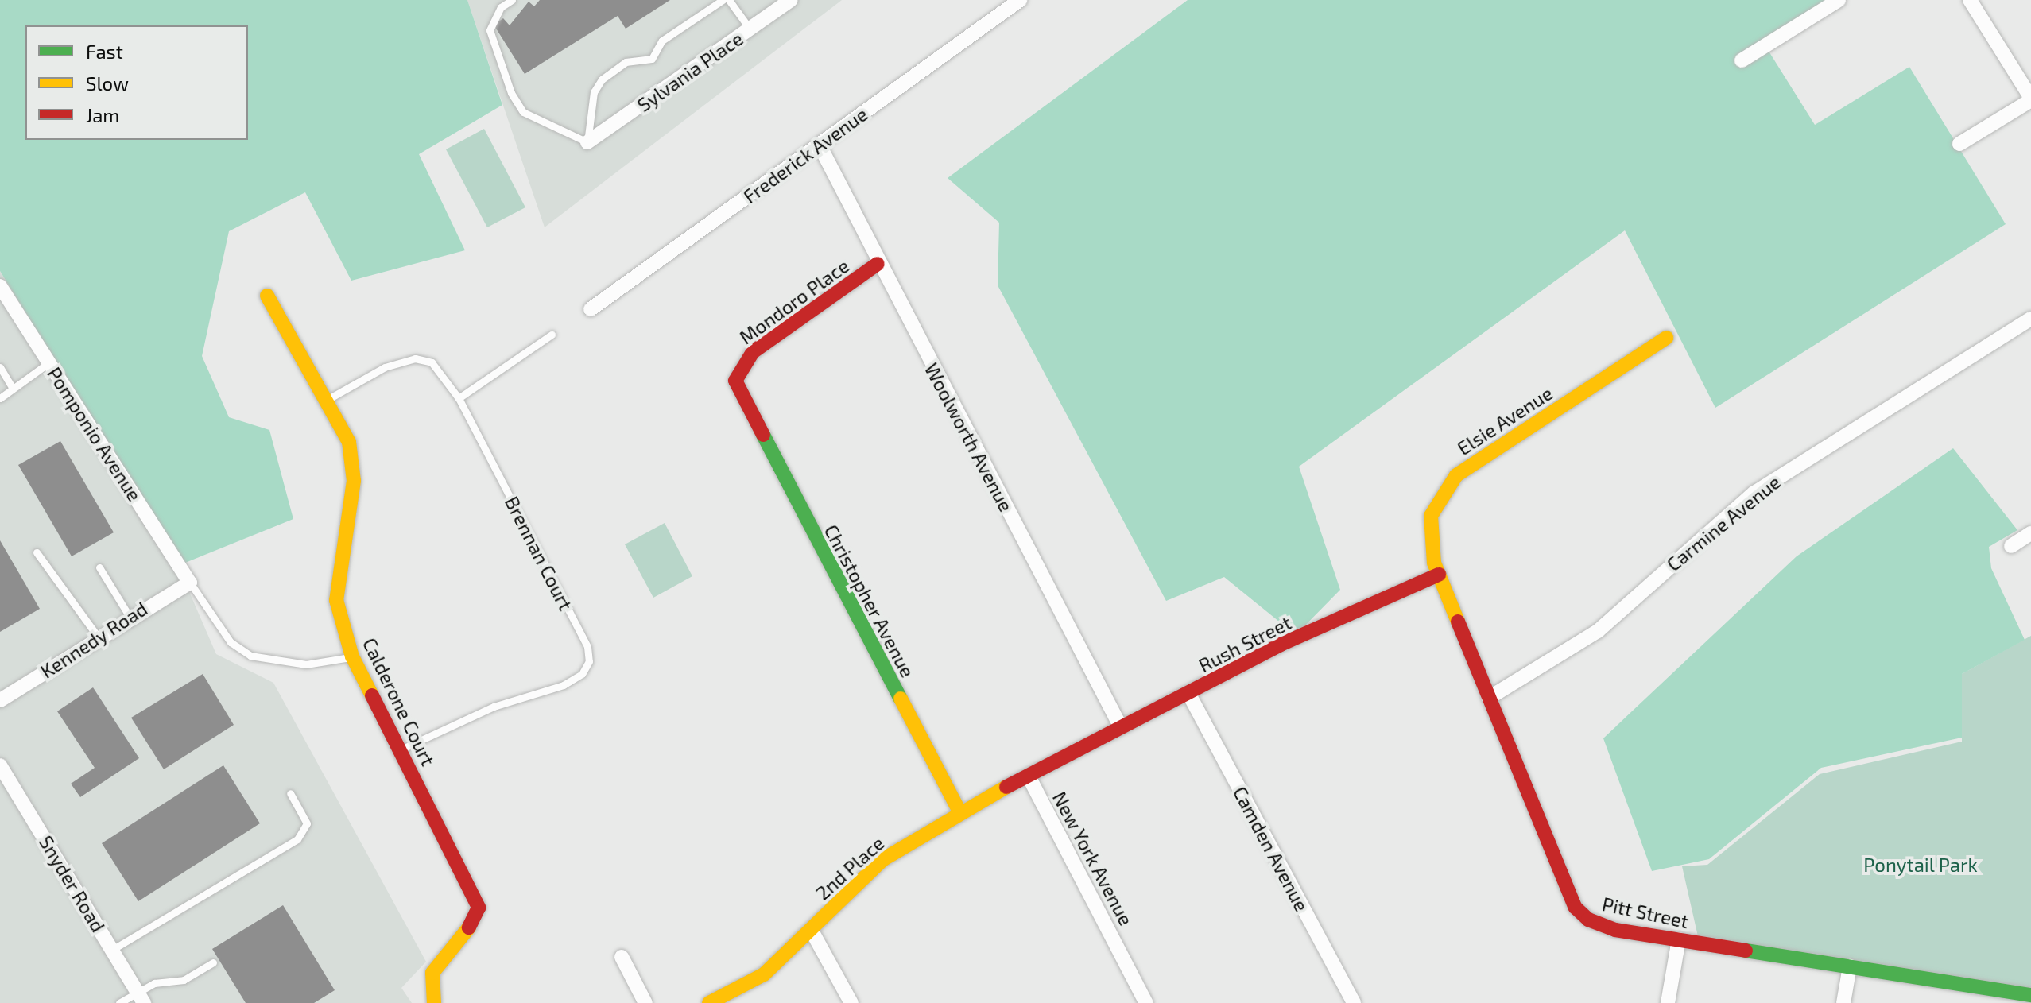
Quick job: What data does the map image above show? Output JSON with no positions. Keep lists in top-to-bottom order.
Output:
{
  "streets": {
    "street": [
      "Sylvania Place",
      "Frederick Avenue",
      "Mondoro Place",
      "Elsie Avenue",
      "Pomponio Avenue",
      "Woolworth Avenue",
      "Carmine Avenue",
      "Christopher Avenue",
      "Kennedy Road",
      "Rush Street",
      "Calderone Court",
      "Camden Avenue",
      "New York Avenue",
      "2nd Place",
      "Snyder Road",
      "Pitt Street"
    ],
    "lane": ["Brennan Court"]
  },
  "crossings": [
    ["Frederick Avenue", "Woolworth Avenue"],
    ["Mondoro Place", "Woolworth Avenue"],
    ["Mondoro Place", "Christopher Avenue"],
    ["Elsie Avenue", "Rush Street"],
    ["Elsie Avenue", "Pitt Street"],
    ["Pomponio Avenue", "Kennedy Road"],
    ["Woolworth Avenue", "Rush Street"],
    ["Carmine Avenue", "Pitt Street"],
    ["Brennan Court", "Calderone Court"],
    ["Christopher Avenue", "2nd Place"],
    ["Rush Street", "Camden Avenue"],
    ["Rush Street", "New York Avenue"],
    ["Rush Street", "Pitt Street"],
    ["New York Avenue", "2nd Place"]
  ],
  "parks": ["Ponytail Park"],
  "legend": ["Fast", "Slow", "Jam"]
}
